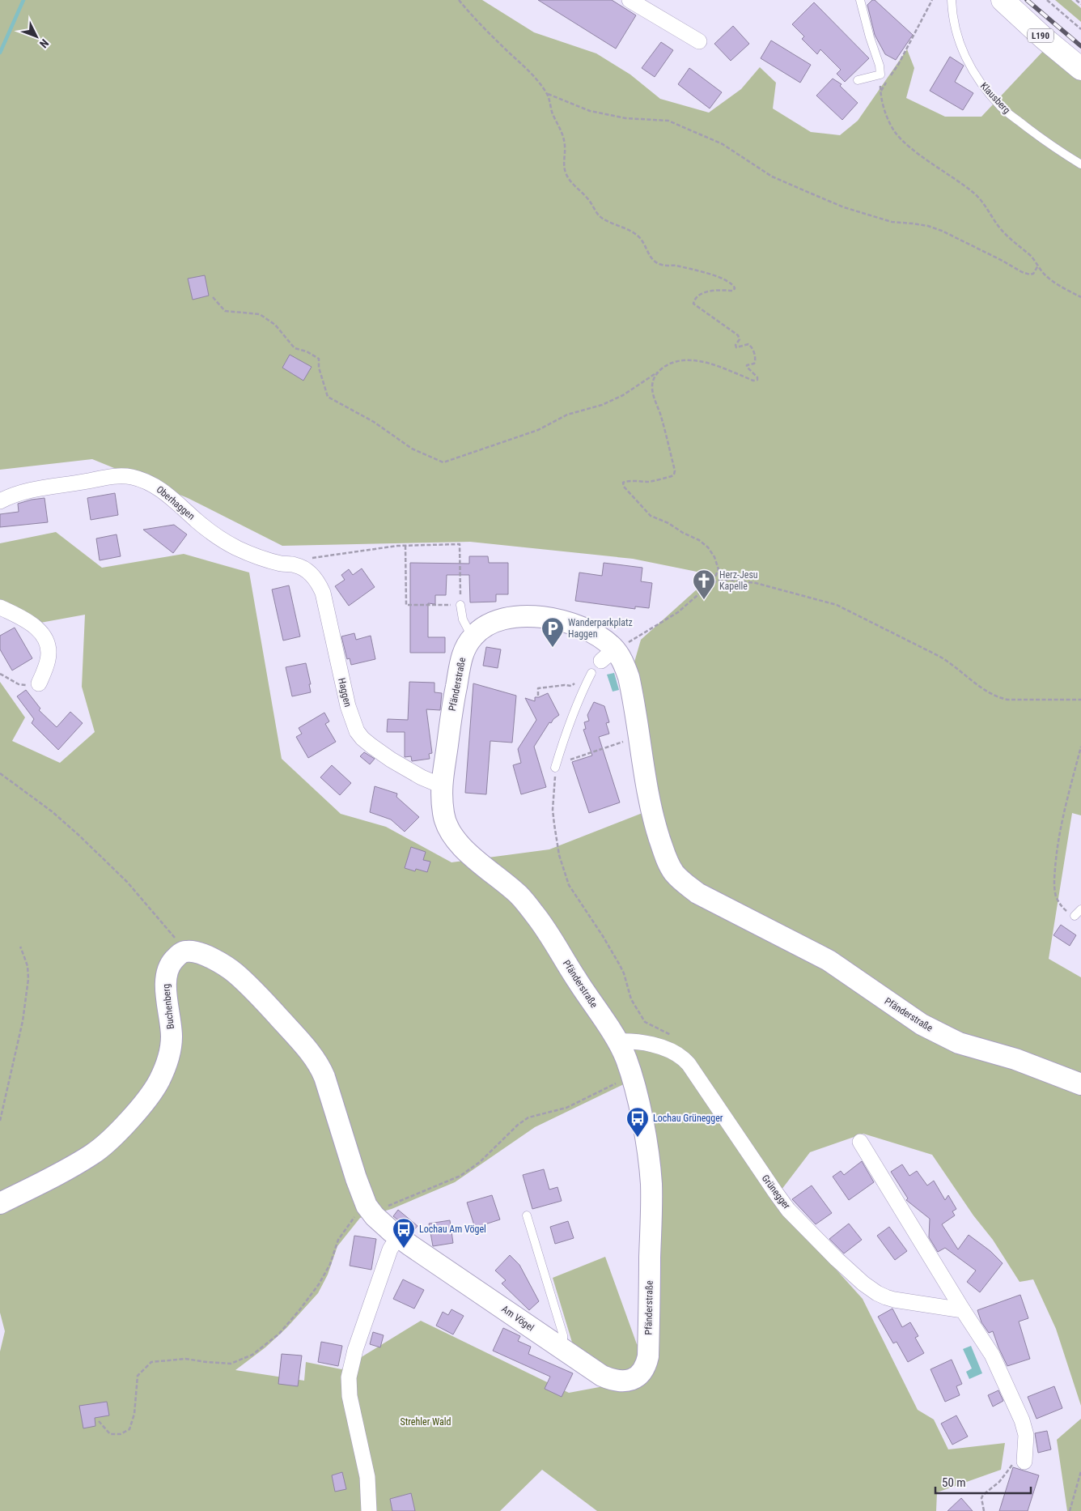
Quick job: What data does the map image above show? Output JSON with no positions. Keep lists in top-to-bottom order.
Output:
{
  "streets": {
    "main road": ["L190"],
    "street": [
      "Oberhaggen",
      "Pfänderstraße",
      "Haggen",
      "Buchenberg",
      "Grünegger",
      "Am Vögel"
    ],
    "lane": ["Klausberg"]
  },
  "crossings": [
    ["Oberhaggen", "Haggen"],
    ["Pfänderstraße", "Haggen"],
    ["Pfänderstraße", "Grünegger"],
    ["Pfänderstraße", "Am Vögel"],
    ["Buchenberg", "Am Vögel"]
  ],
  "parks": ["Strehler Wald"],
  "places": {
    "church": ["Herz-Jesu Kapelle"],
    "parking": ["Wanderparkplatz Haggen"],
    "bus stop": ["Lochau Grünegger", "Lochau Am Vögel"]
  },
  "scale_bar": "50 m",
  "north": "bottom right"
}
